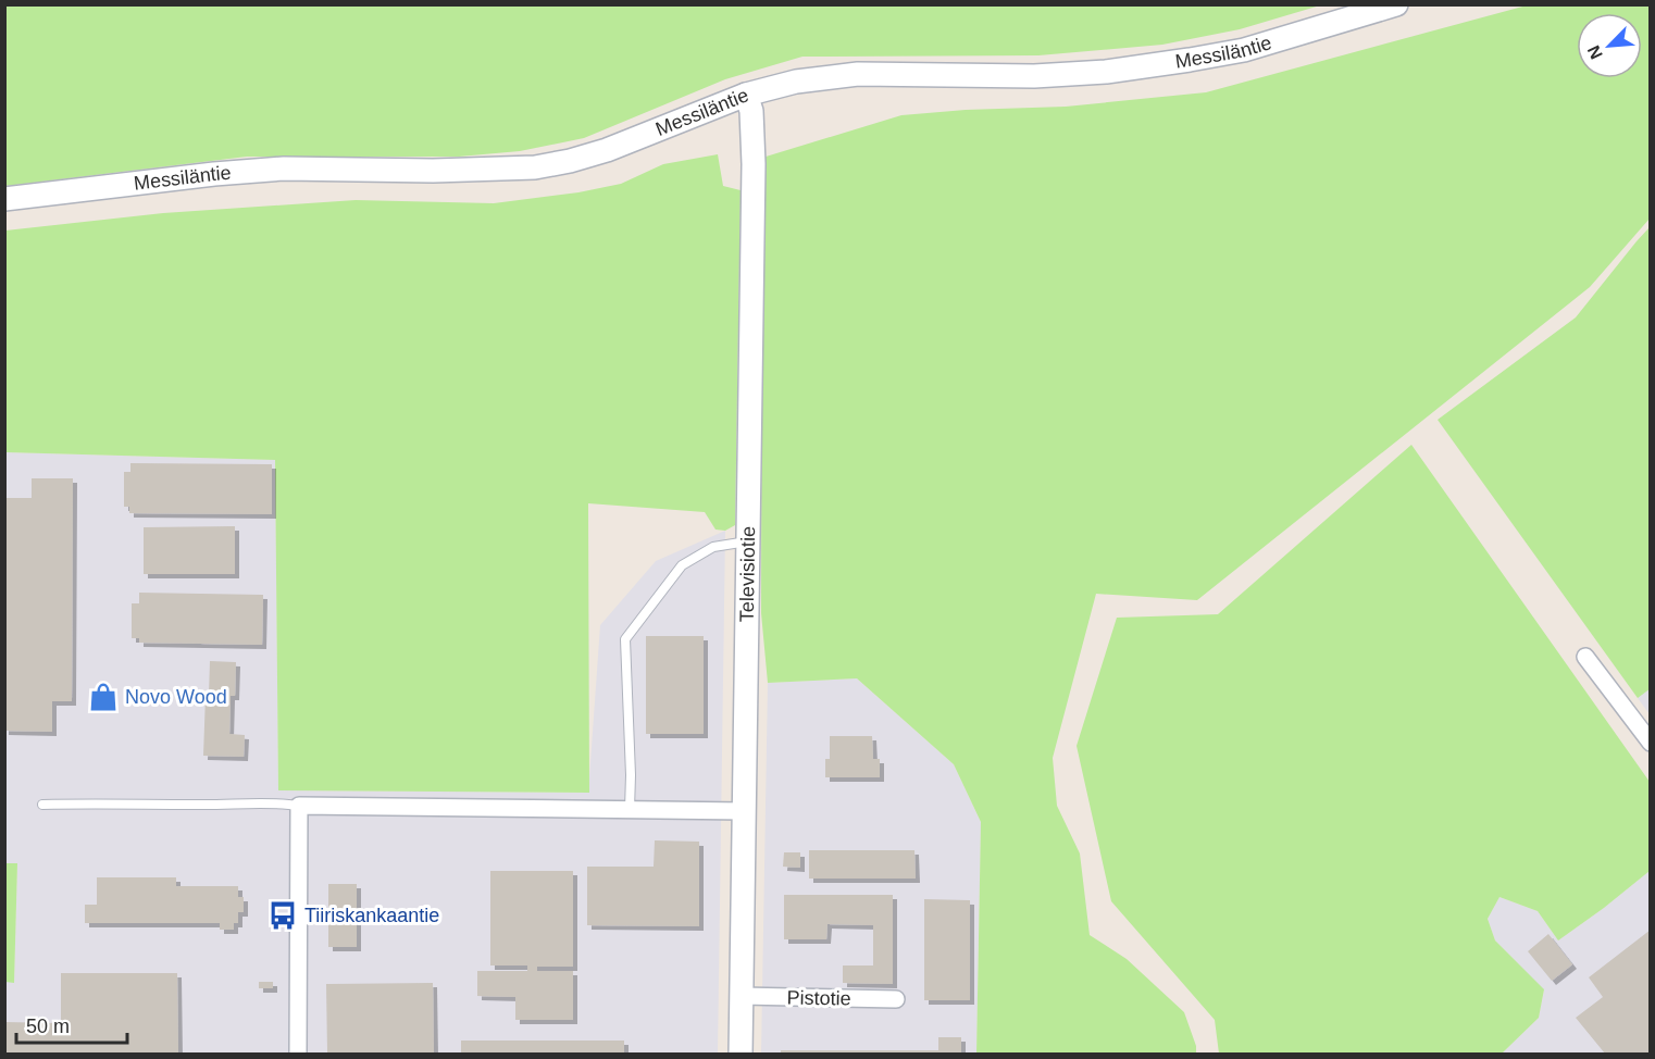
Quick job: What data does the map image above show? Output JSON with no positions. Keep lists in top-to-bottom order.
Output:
{
  "streets": {
    "street": ["Messiläntie", "Televisiotie", "Pistotie"]
  },
  "crossings": [
    ["Messiläntie", "Televisiotie"],
    ["Televisiotie", "Pistotie"]
  ],
  "places": {
    "shop": ["Novo Wood"],
    "bus stop": ["Tiiriskankaantie"]
  },
  "scale_bar": "50 m",
  "north": "bottom left"
}
